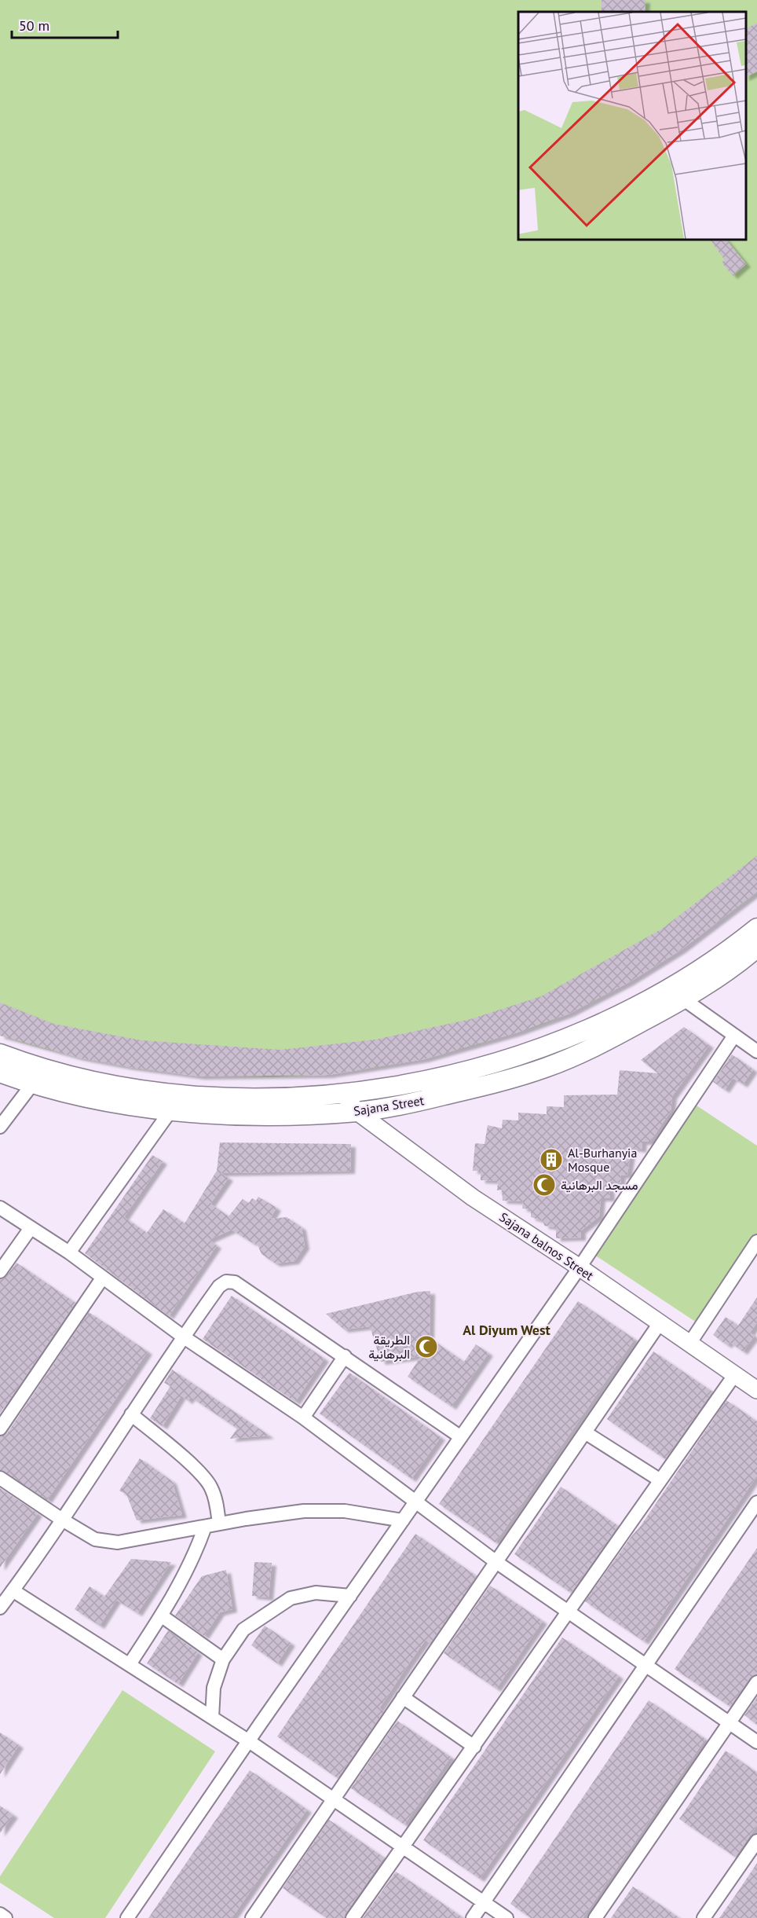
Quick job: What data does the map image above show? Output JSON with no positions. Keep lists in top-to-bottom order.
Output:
{
  "streets": {
    "main road": ["Sajana Street"],
    "street": ["Sajana balnos Street"]
  },
  "crossings": [
    ["Sajana Street", "Sajana balnos Street"]
  ],
  "districts": ["Al Diyum West"],
  "places": {
    "building": ["Al-Burhanyia Mosque"],
    "mosque": ["مسجد البرهانية", "الطريقة البرهانية"]
  },
  "scale_bar": "50 m"
}
